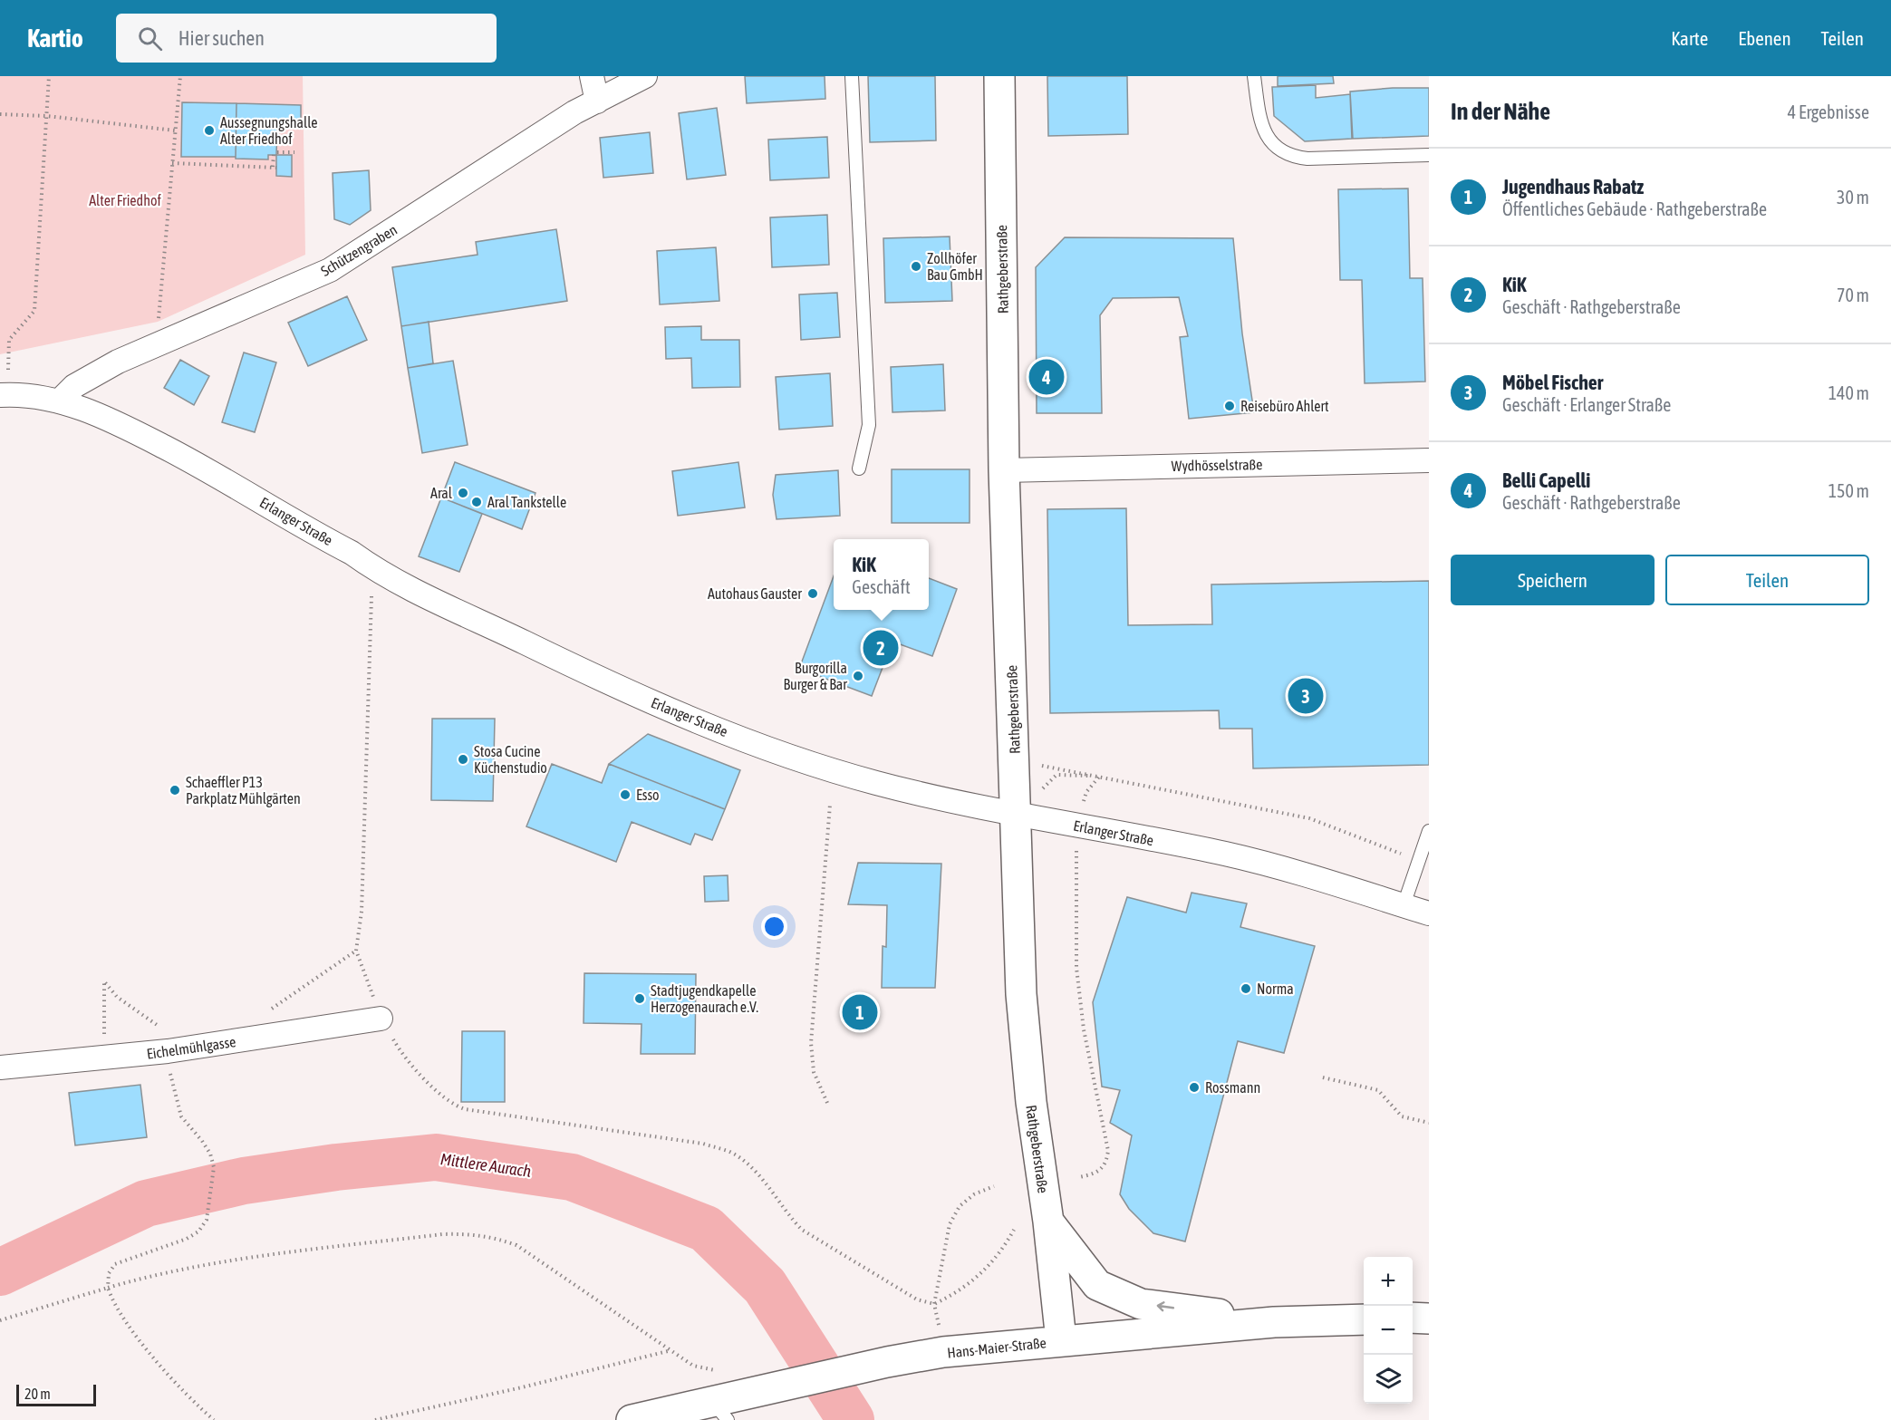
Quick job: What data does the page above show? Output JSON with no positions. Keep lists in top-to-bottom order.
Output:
{
  "streets": {
    "street": [
      "Schützengraben",
      "Rathgeberstraße",
      "Wydhösselstraße",
      "Erlanger Straße",
      "Eichelmühlgasse",
      "Hans-Maier-Straße"
    ]
  },
  "crossings": [
    ["Schützengraben", "Erlanger Straße"],
    ["Rathgeberstraße", "Wydhösselstraße"],
    ["Rathgeberstraße", "Erlanger Straße"],
    ["Rathgeberstraße", "Hans-Maier-Straße"]
  ],
  "water": ["Mittlere Aurach"],
  "parks": ["Alter Friedhof"],
  "places": [
    "Aussegnungshalle Alter Friedhof",
    "Zollhöfer Bau GmbH",
    "Reisebüro Ahlert",
    "Aral",
    "Aral Tankstelle",
    "Autohaus Gauster",
    "Burgorilla Burger & Bar",
    "Stosa Cucine Küchenstudio",
    "Schaeffler P13 Parkplatz Mühlgärten",
    "Esso",
    "Norma",
    "Stadtjugendkapelle Herzogenaurach e.V.",
    "Rossmann"
  ],
  "scale_bar": "20 m",
  "page": {
    "header": "Kartio",
    "search": "Hier suchen",
    "nav": ["Karte", "Ebenen", "Teilen"],
    "heading": ["In der Nähe", "4 Ergebnisse"],
    "list": [
      {
        "mark": "1",
        "name": "Jugendhaus Rabatz",
        "note": "Öffentliches Gebäude · Rathgeberstraße",
        "value": "30 m"
      },
      {
        "mark": "2",
        "name": "KiK",
        "note": "Geschäft · Rathgeberstraße",
        "value": "70 m"
      },
      {
        "mark": "3",
        "name": "Möbel Fischer",
        "note": "Geschäft · Erlanger Straße",
        "value": "140 m"
      },
      {
        "mark": "4",
        "name": "Belli Capelli",
        "note": "Geschäft · Rathgeberstraße",
        "value": "150 m"
      }
    ],
    "pins": [
      "4",
      "2",
      "3",
      "1"
    ],
    "buttons": ["Speichern", "Teilen"],
    "popup": ["KiK", "Geschäft"],
    "map_buttons": ["+", "−"],
    "scale": "20 m"
  }
}
